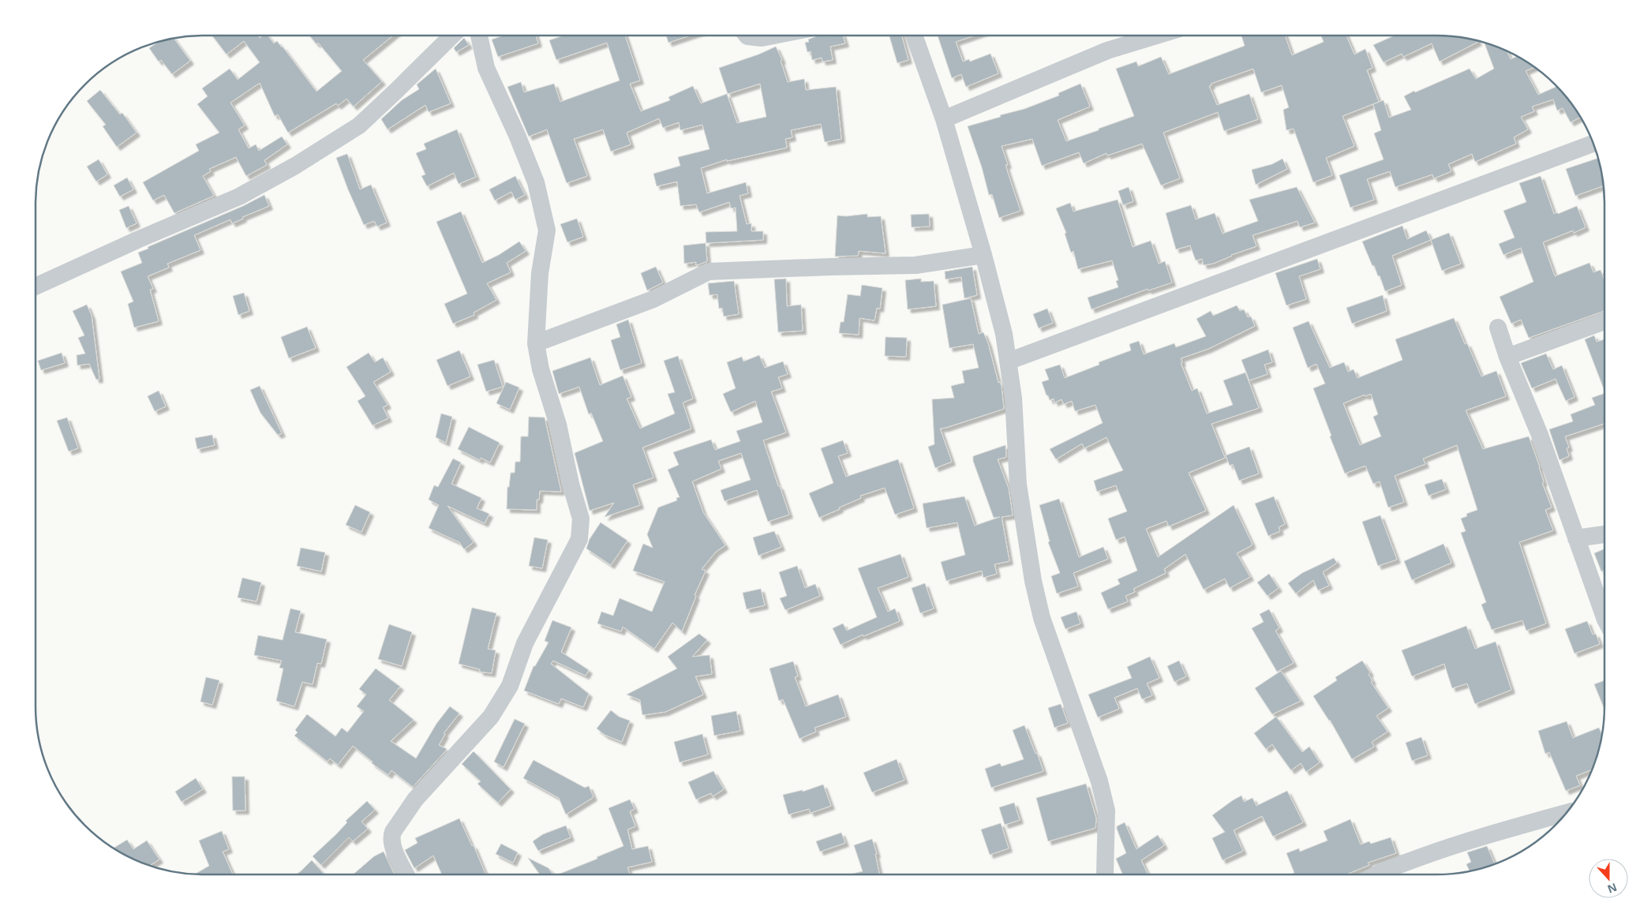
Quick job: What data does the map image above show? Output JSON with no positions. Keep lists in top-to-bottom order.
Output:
{
  "north": "bottom"
}
